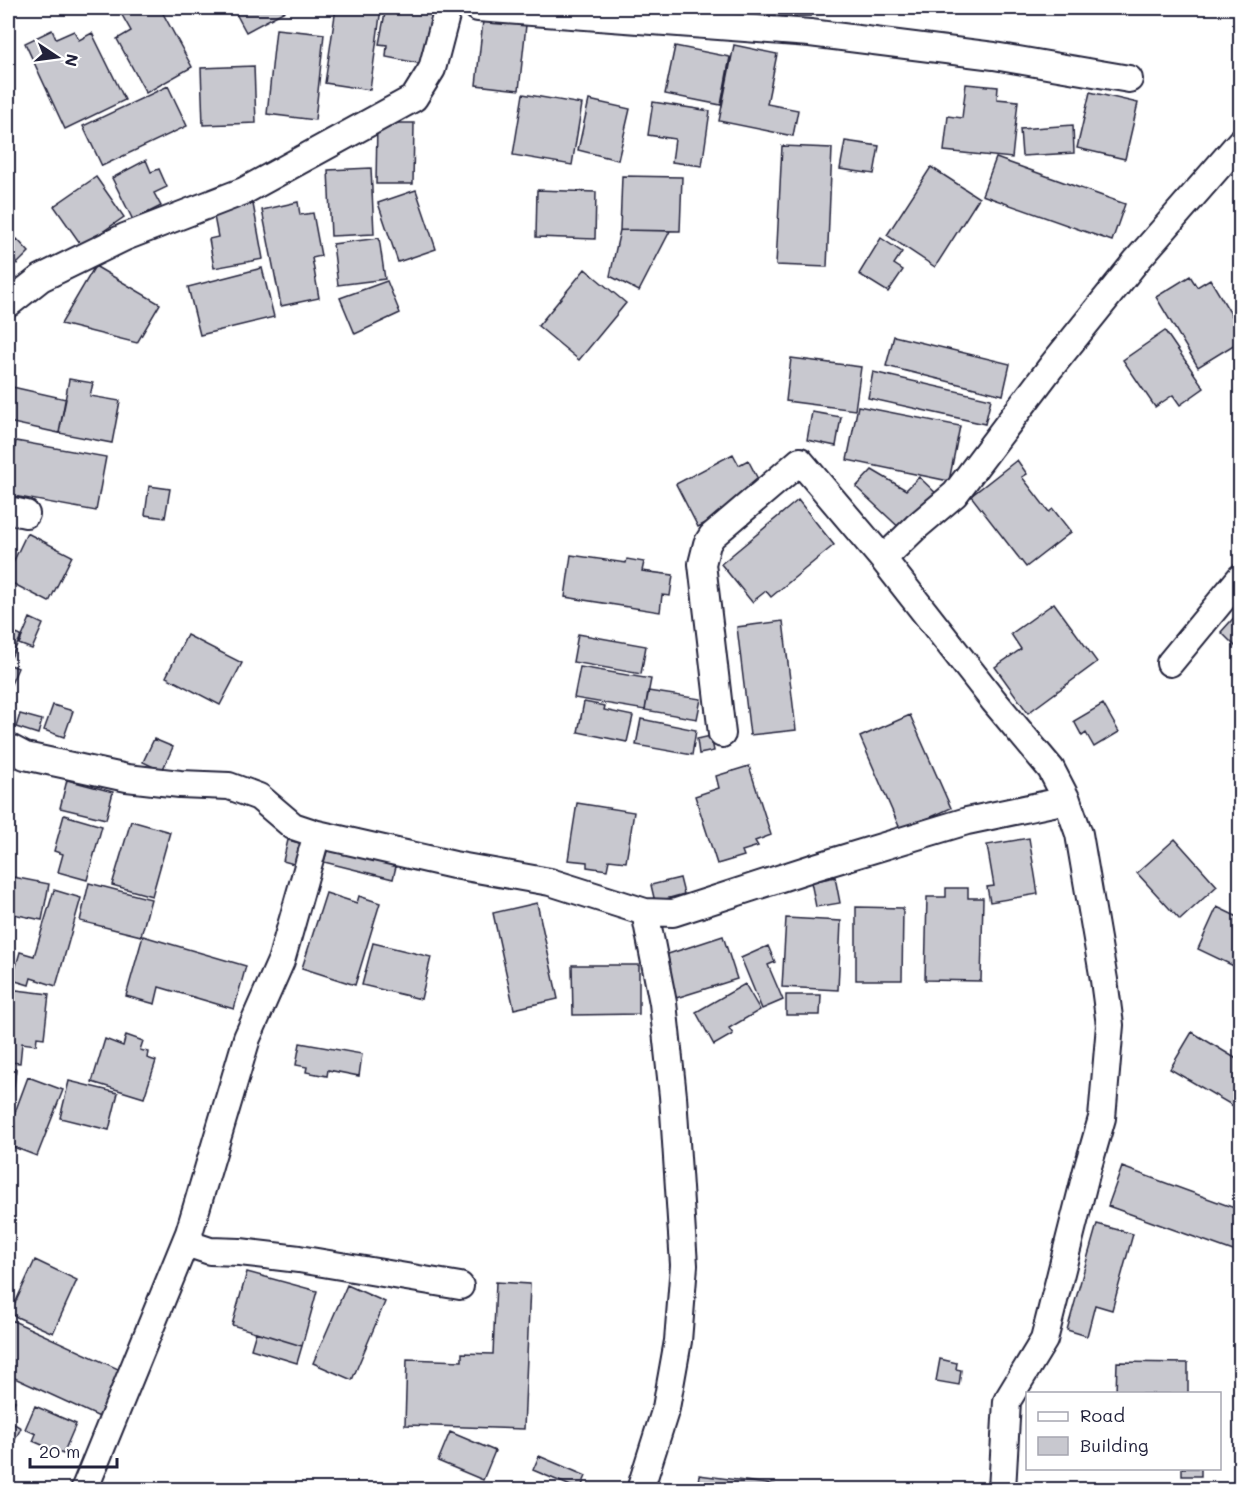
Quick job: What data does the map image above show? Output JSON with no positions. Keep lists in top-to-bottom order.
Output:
{
  "legend": ["Road", "Building"],
  "scale_bar": "20 m",
  "north": "right"
}
